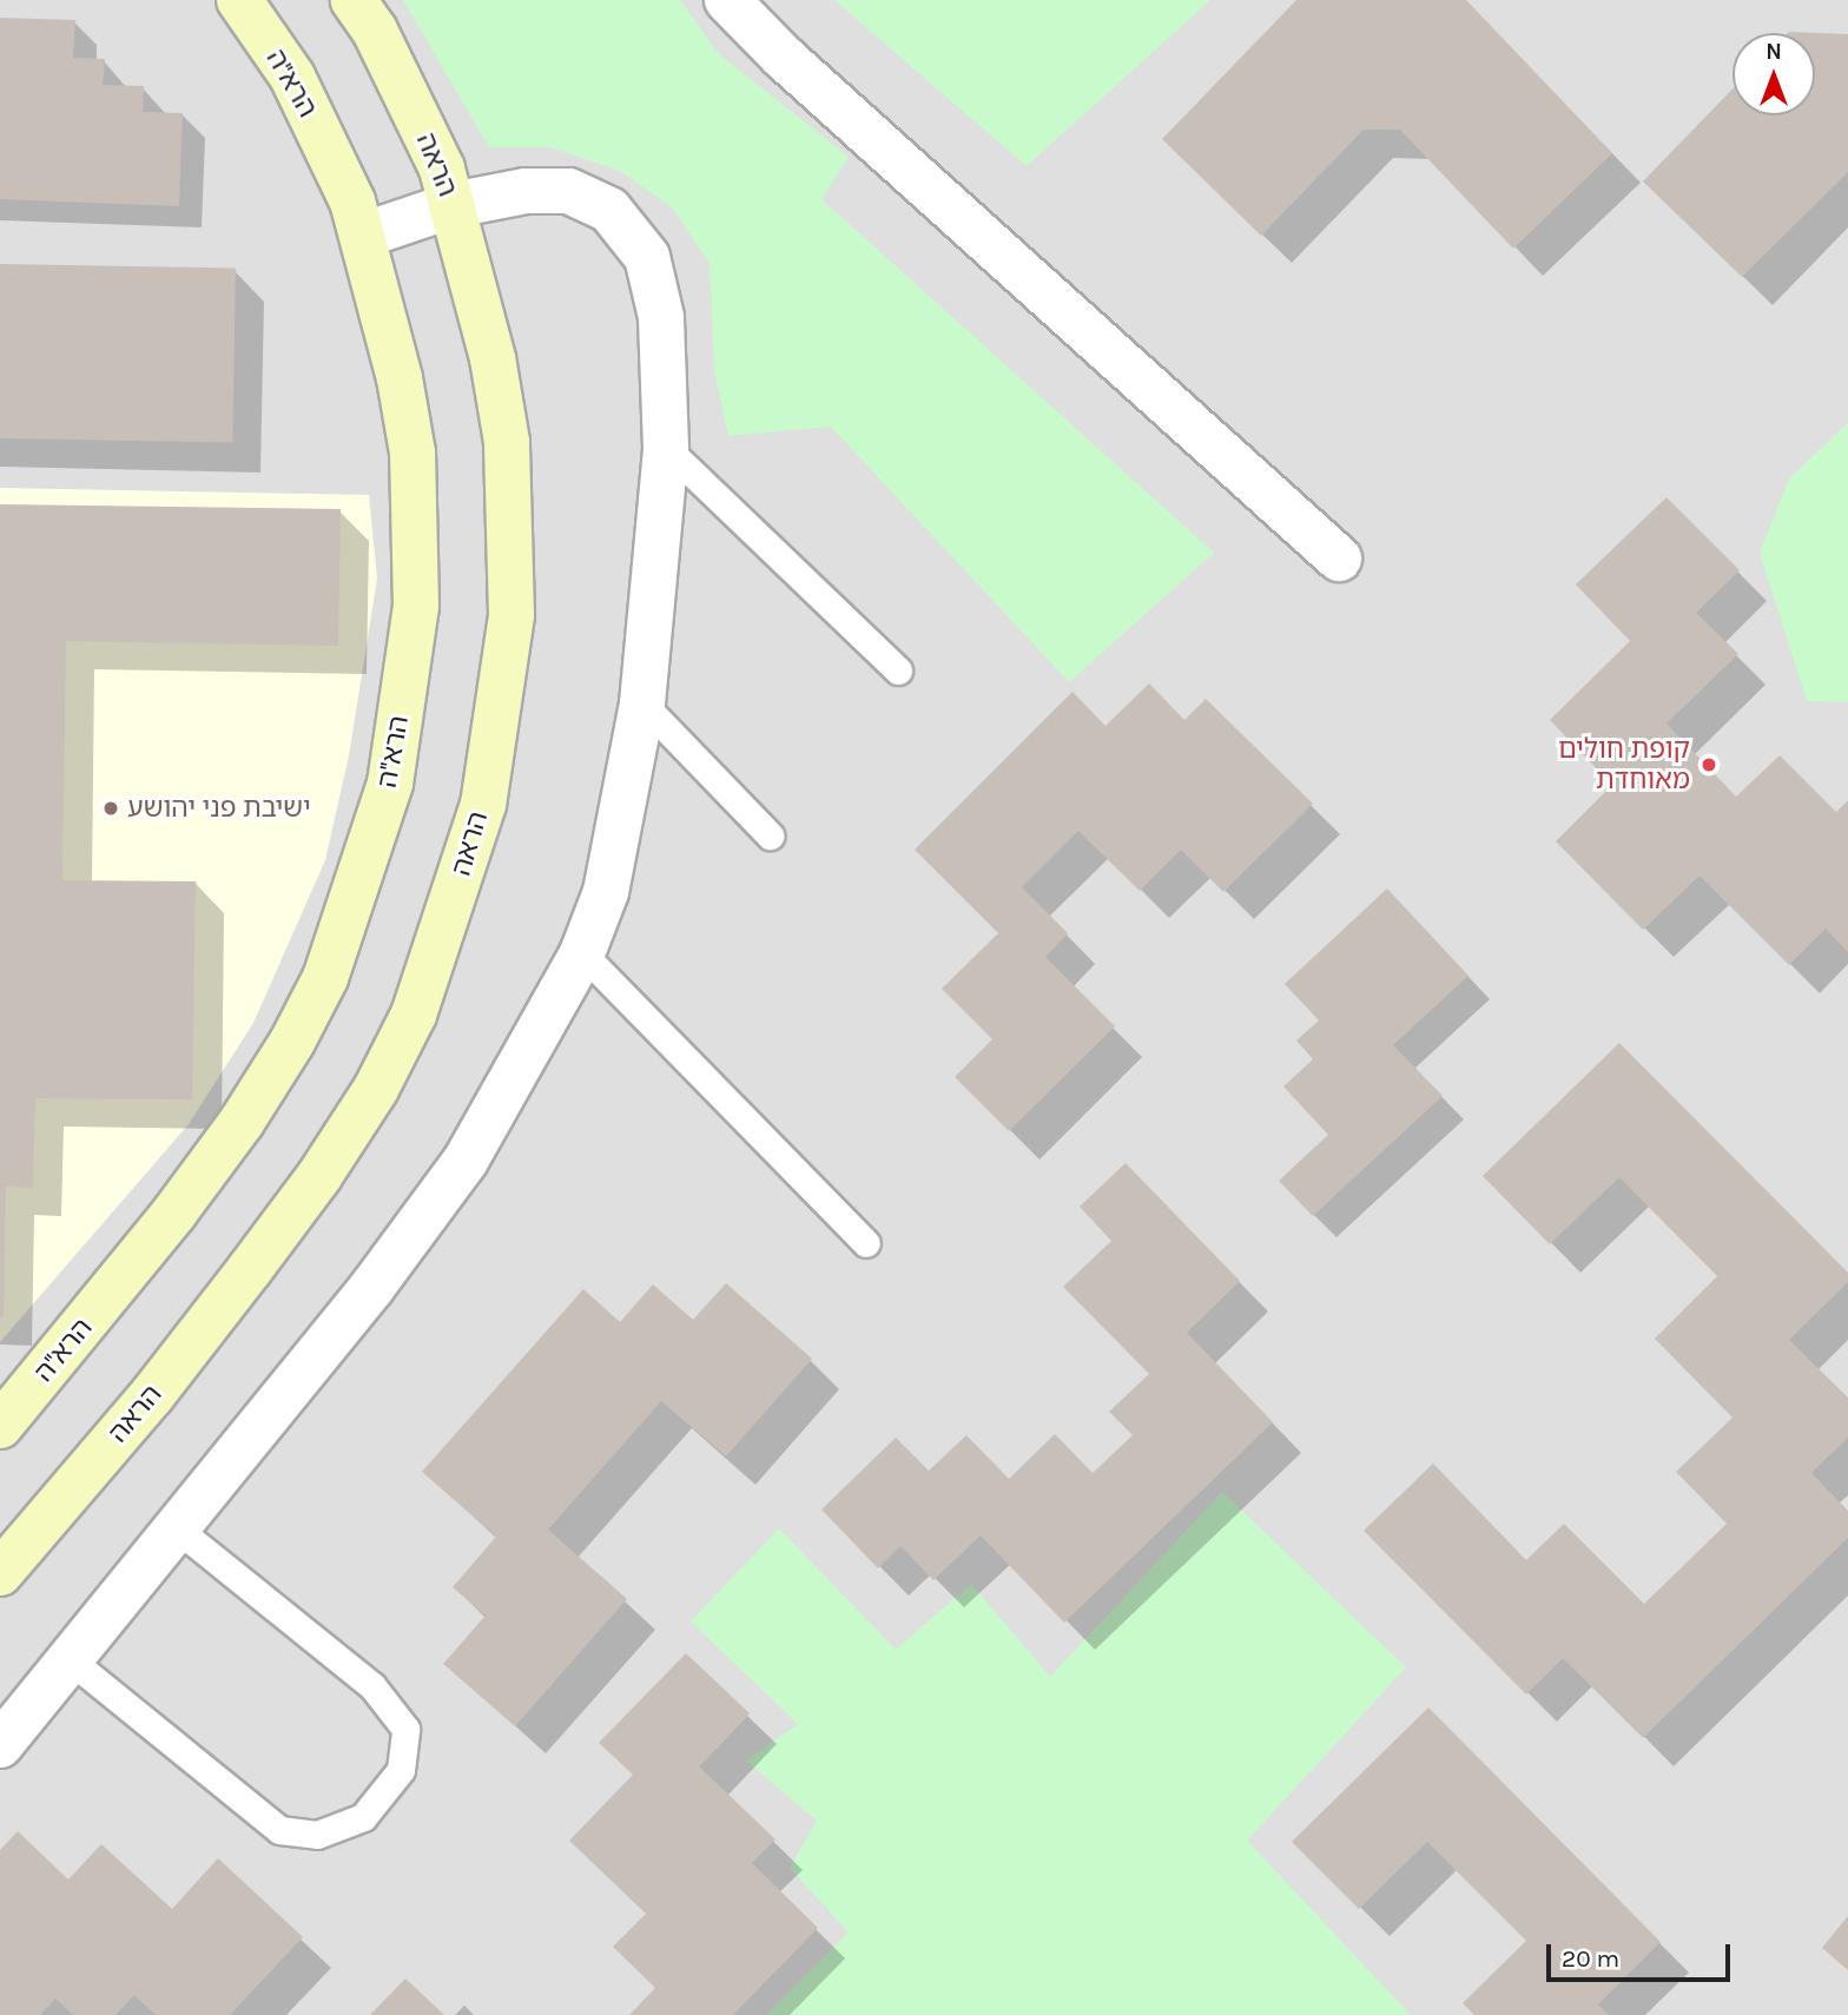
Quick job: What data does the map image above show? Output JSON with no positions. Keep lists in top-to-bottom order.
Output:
{
  "streets": {
    "street": ["הרא''ה", "הראה"]
  },
  "places": ["קופת חולים מאוחדת", "ישיבת פני יהושע"],
  "scale_bar": "20 m",
  "north": "top"
}
